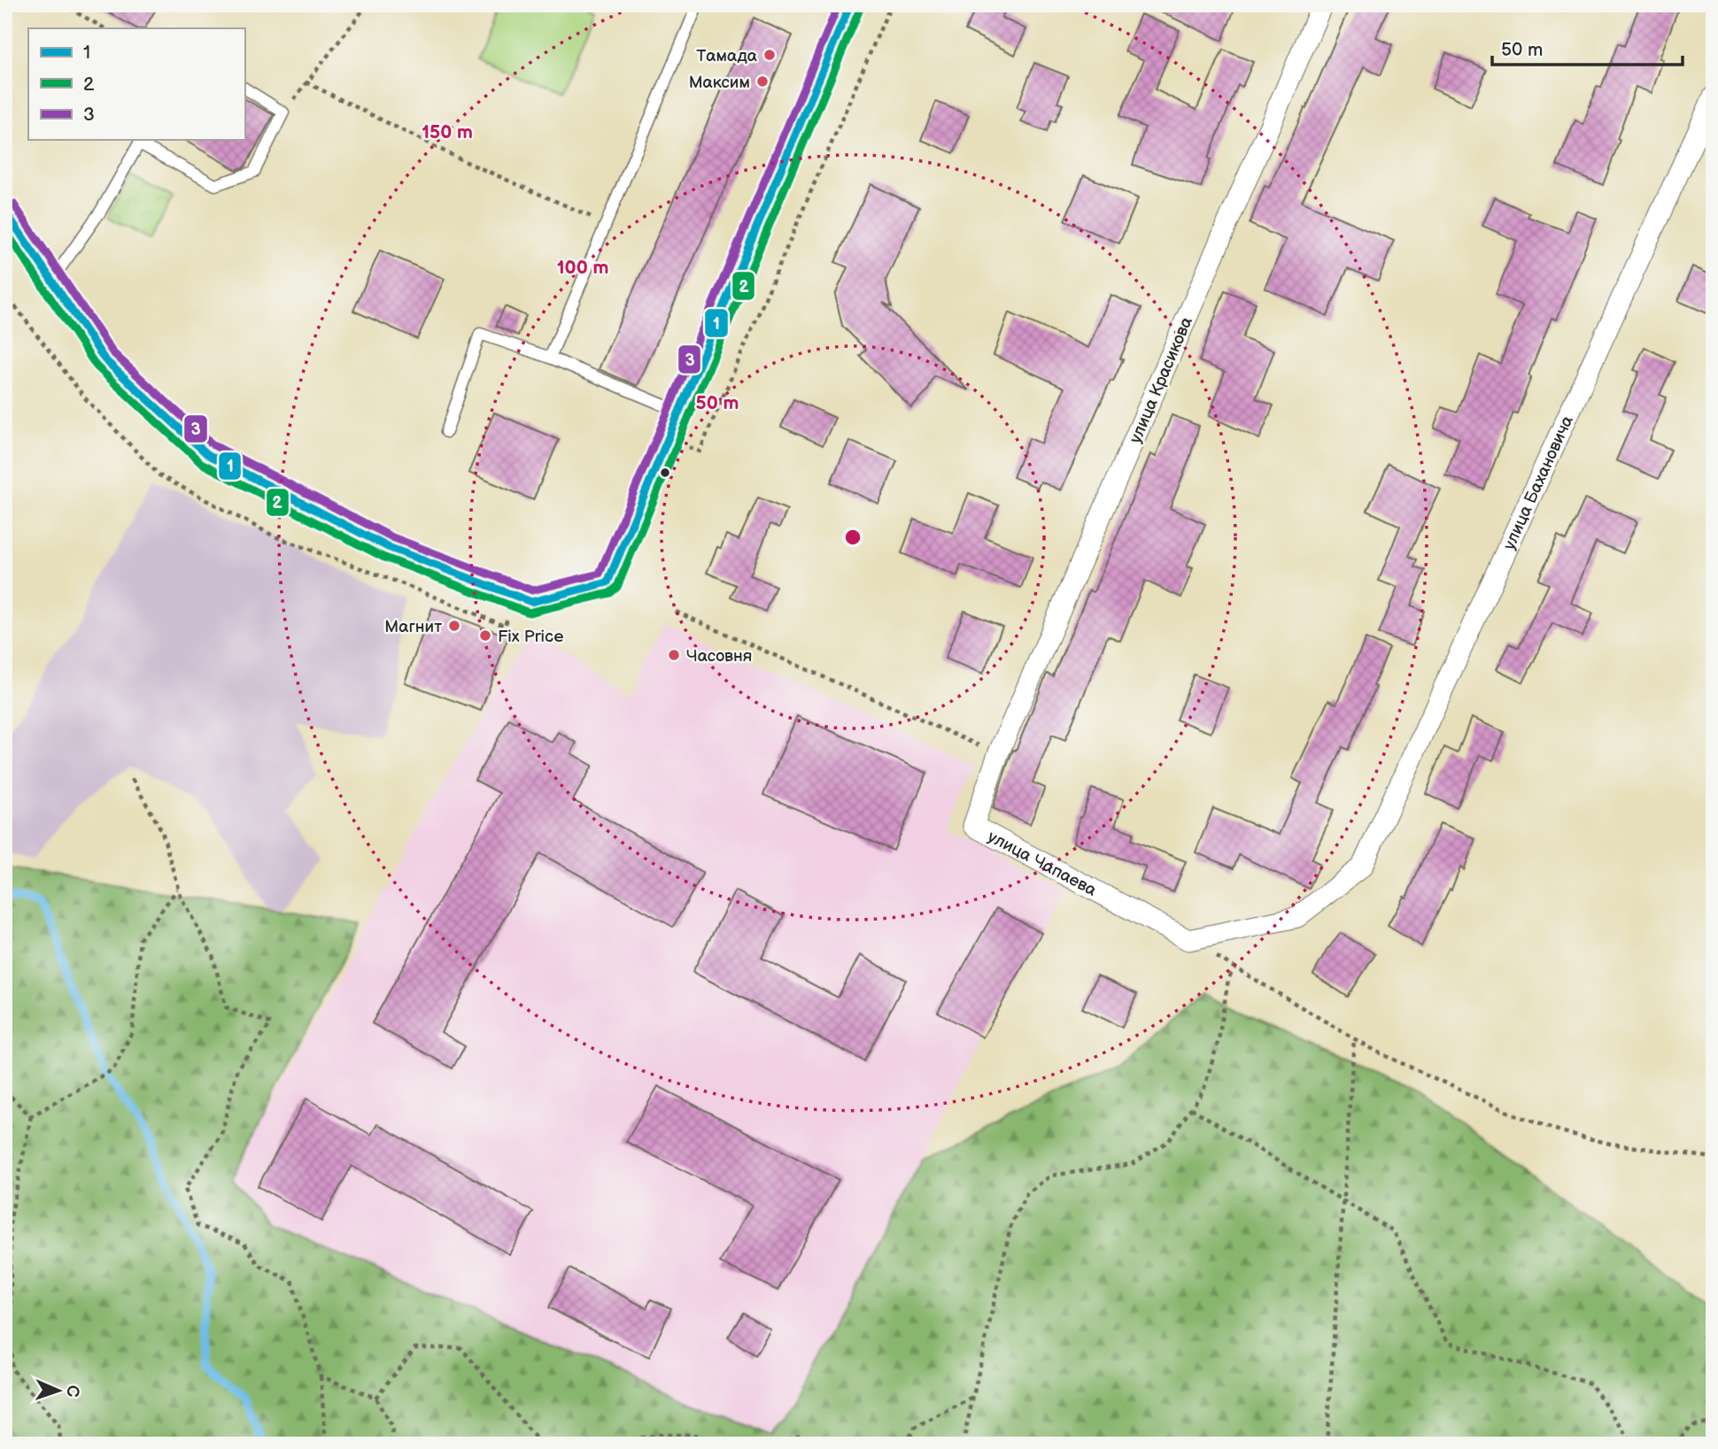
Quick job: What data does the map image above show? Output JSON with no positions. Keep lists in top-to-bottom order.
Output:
{
  "streets": {
    "street": ["улица Красикова", "улица Бахановича", "улица Чапаева"]
  },
  "crossings": [
    ["улица Красикова", "улица Чапаева"],
    ["улица Бахановича", "улица Чапаева"]
  ],
  "places": [
    "Тамада",
    "Максим",
    "Магнит",
    "Fix Price",
    "Часовня"
  ],
  "lines": ["transit line 1", "transit line 3", "transit line 2"],
  "legend": ["1", "2", "3"],
  "scale_bar": "50 m",
  "north": "right",
  "rings": ["150 m", "100 m", "50 m"]
}
